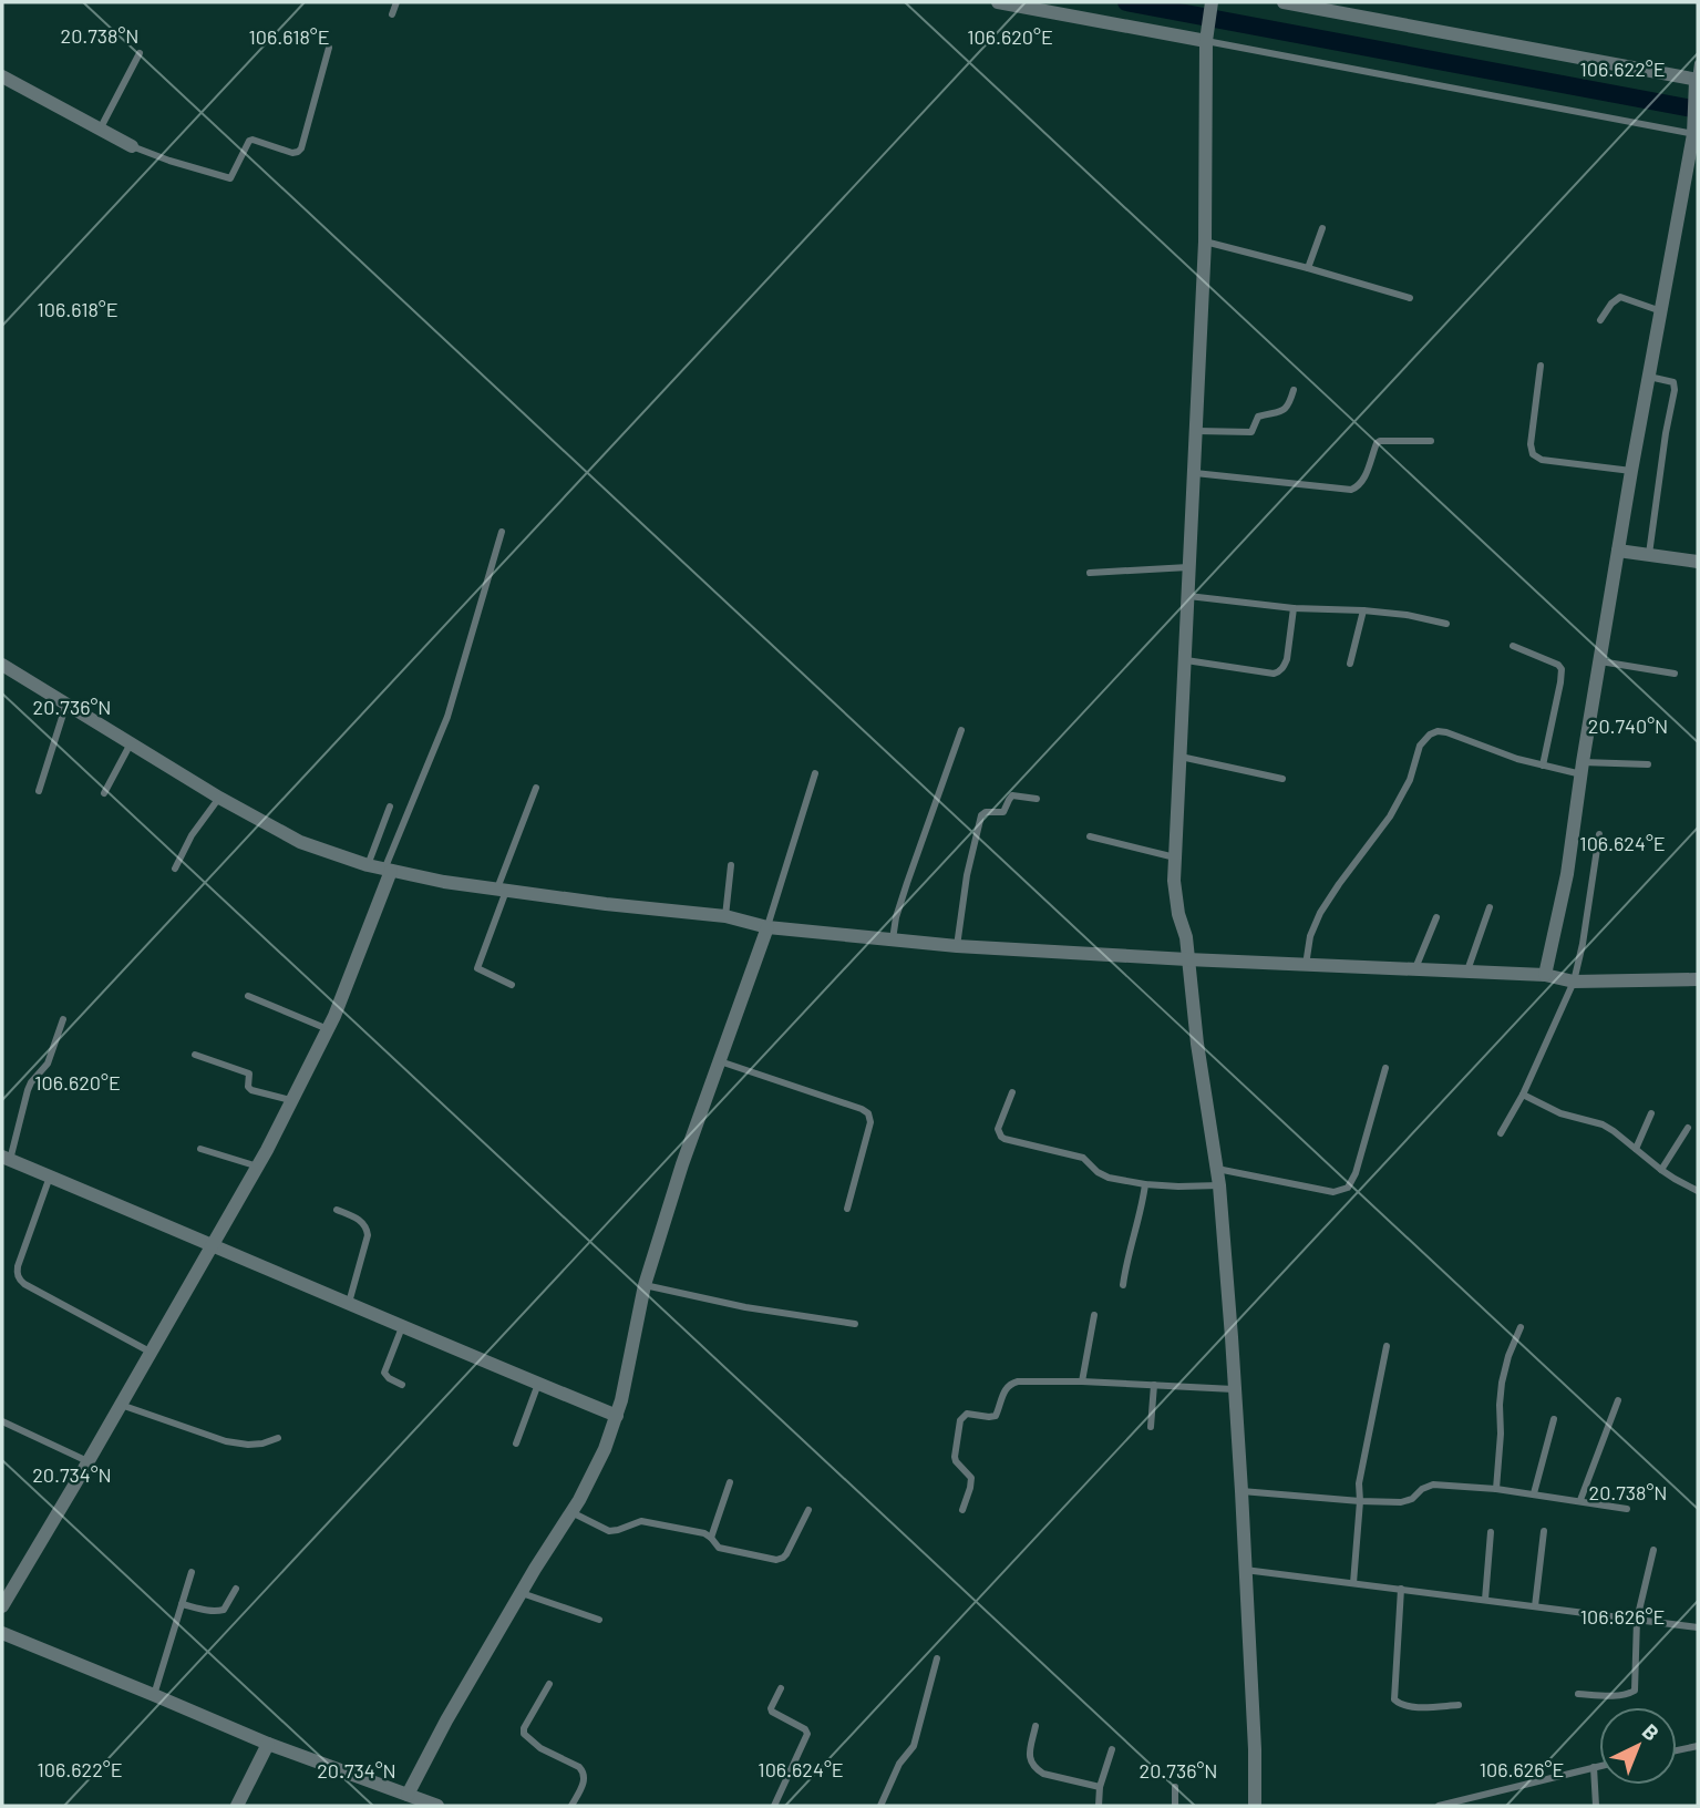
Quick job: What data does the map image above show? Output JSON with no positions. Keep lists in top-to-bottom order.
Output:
{
  "north": "top right",
  "coordinates": [
    "20.738°N",
    "106.618°E",
    "106.620°E",
    "106.622°E",
    "20.736°N",
    "20.740°N",
    "106.624°E",
    "20.734°N",
    "106.626°E"
  ]
}
